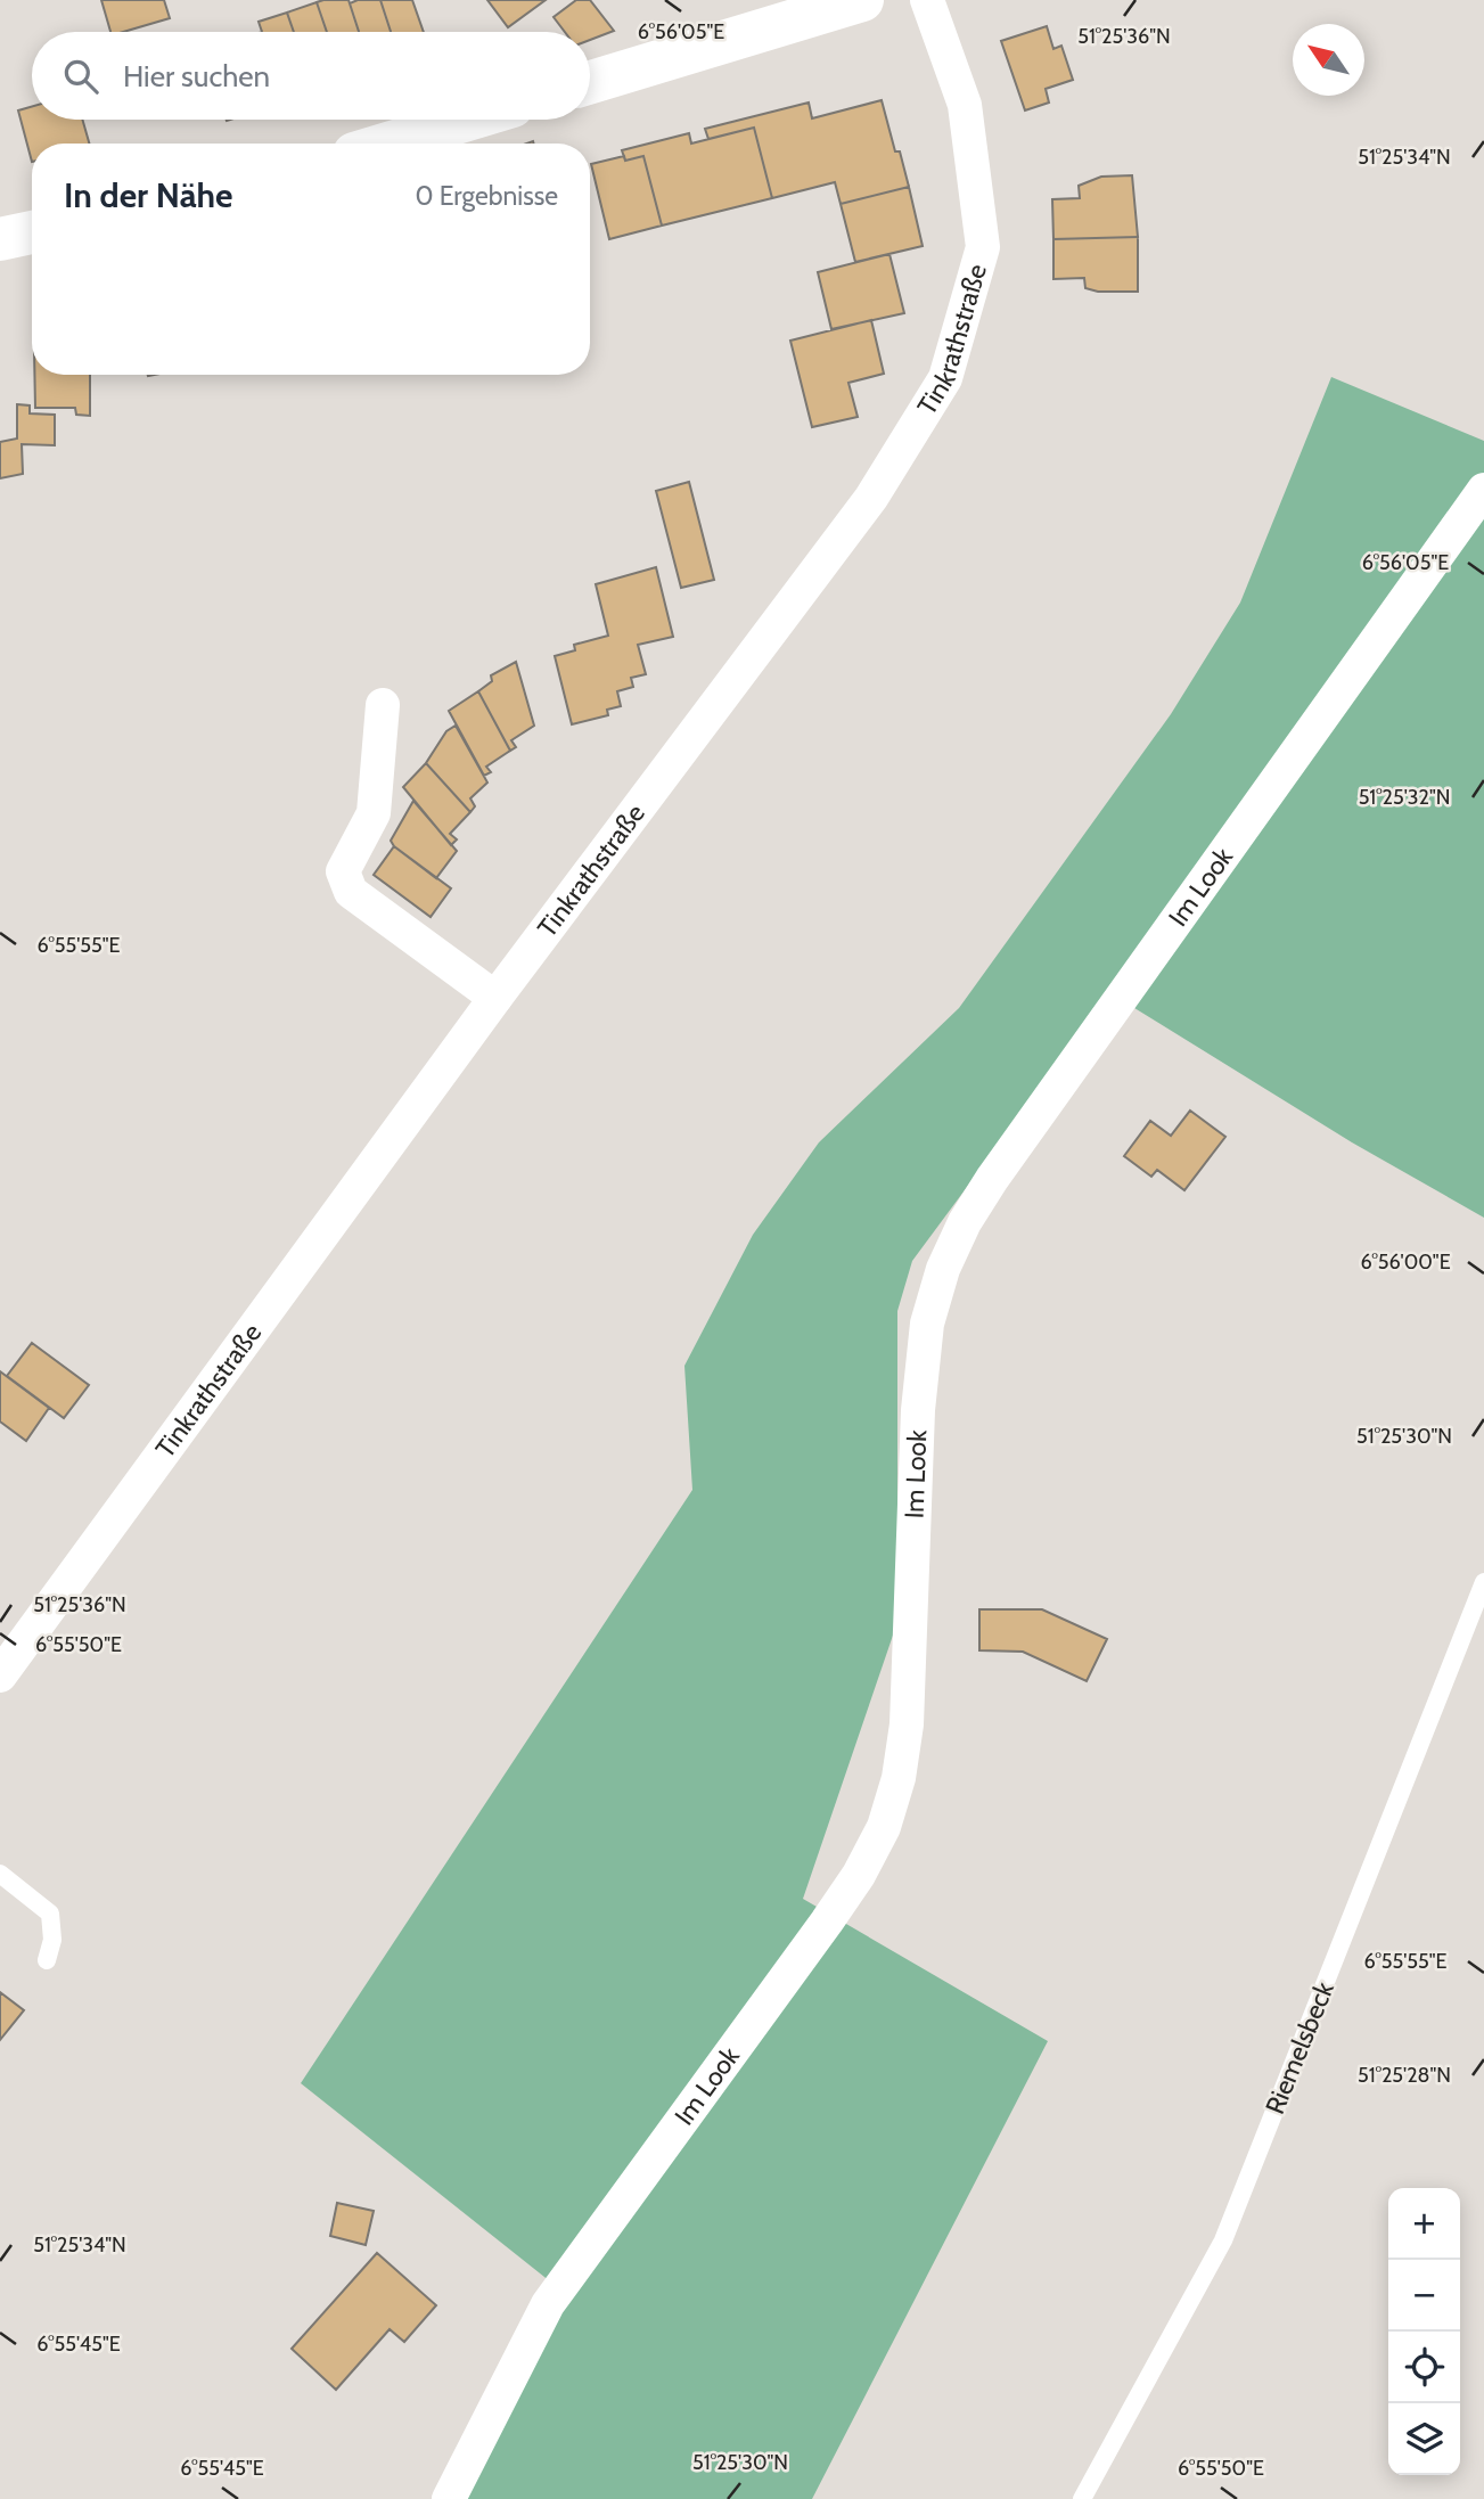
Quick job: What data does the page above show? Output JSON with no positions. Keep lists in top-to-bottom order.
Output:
{
  "streets": {
    "street": ["Tinkrathstraße", "Im Look"],
    "lane": ["Riemelsbeck"]
  },
  "north": "top left",
  "page": {
    "search": "Hier suchen",
    "heading": ["In der Nähe", "0 Ergebnisse"],
    "map_buttons": ["+", "−"]
  },
  "coordinates": [
    "6°56'05\"E",
    "51°25'36\"N",
    "51°25'34\"N",
    "51°25'32\"N",
    "6°55'55\"E",
    "6°56'00\"E",
    "51°25'30\"N",
    "6°55'50\"E",
    "51°25'28\"N",
    "6°55'45\"E"
  ]
}
